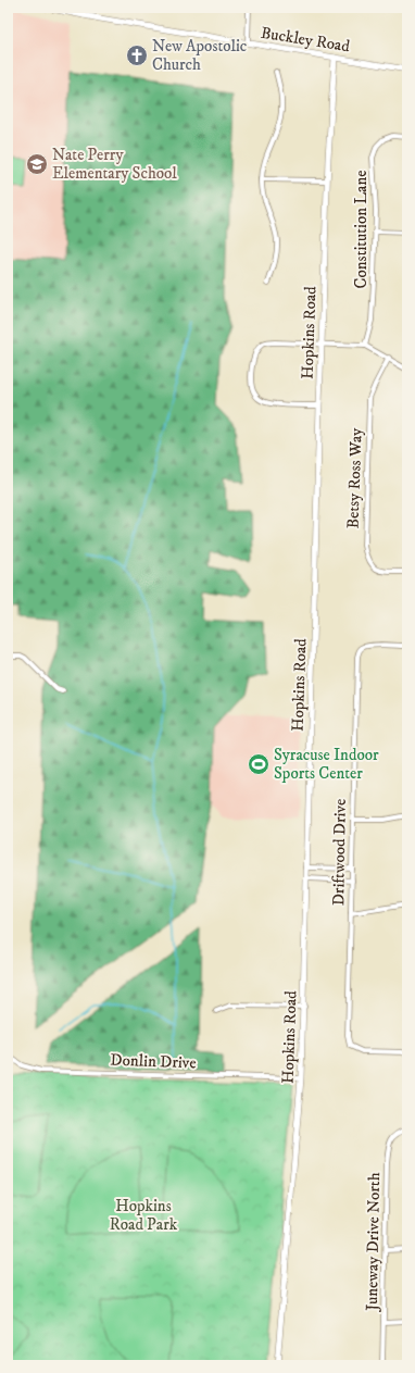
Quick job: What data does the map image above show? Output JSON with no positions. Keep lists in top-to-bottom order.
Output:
{
  "streets": {
    "street": [
      "Buckley Road",
      "Constitution Lane",
      "Hopkins Road",
      "Betsy Ross Way",
      "Driftwood Drive",
      "Donlin Drive",
      "Juneway Drive North"
    ]
  },
  "crossings": [
    ["Buckley Road", "Hopkins Road"],
    ["Hopkins Road", "Donlin Drive"]
  ],
  "parks": ["Hopkins Road Park"],
  "places": {
    "church": ["New Apostolic Church"],
    "school or university": ["Nate Perry Elementary School"],
    "sports": ["Syracuse Indoor Sports Center"]
  }
}
